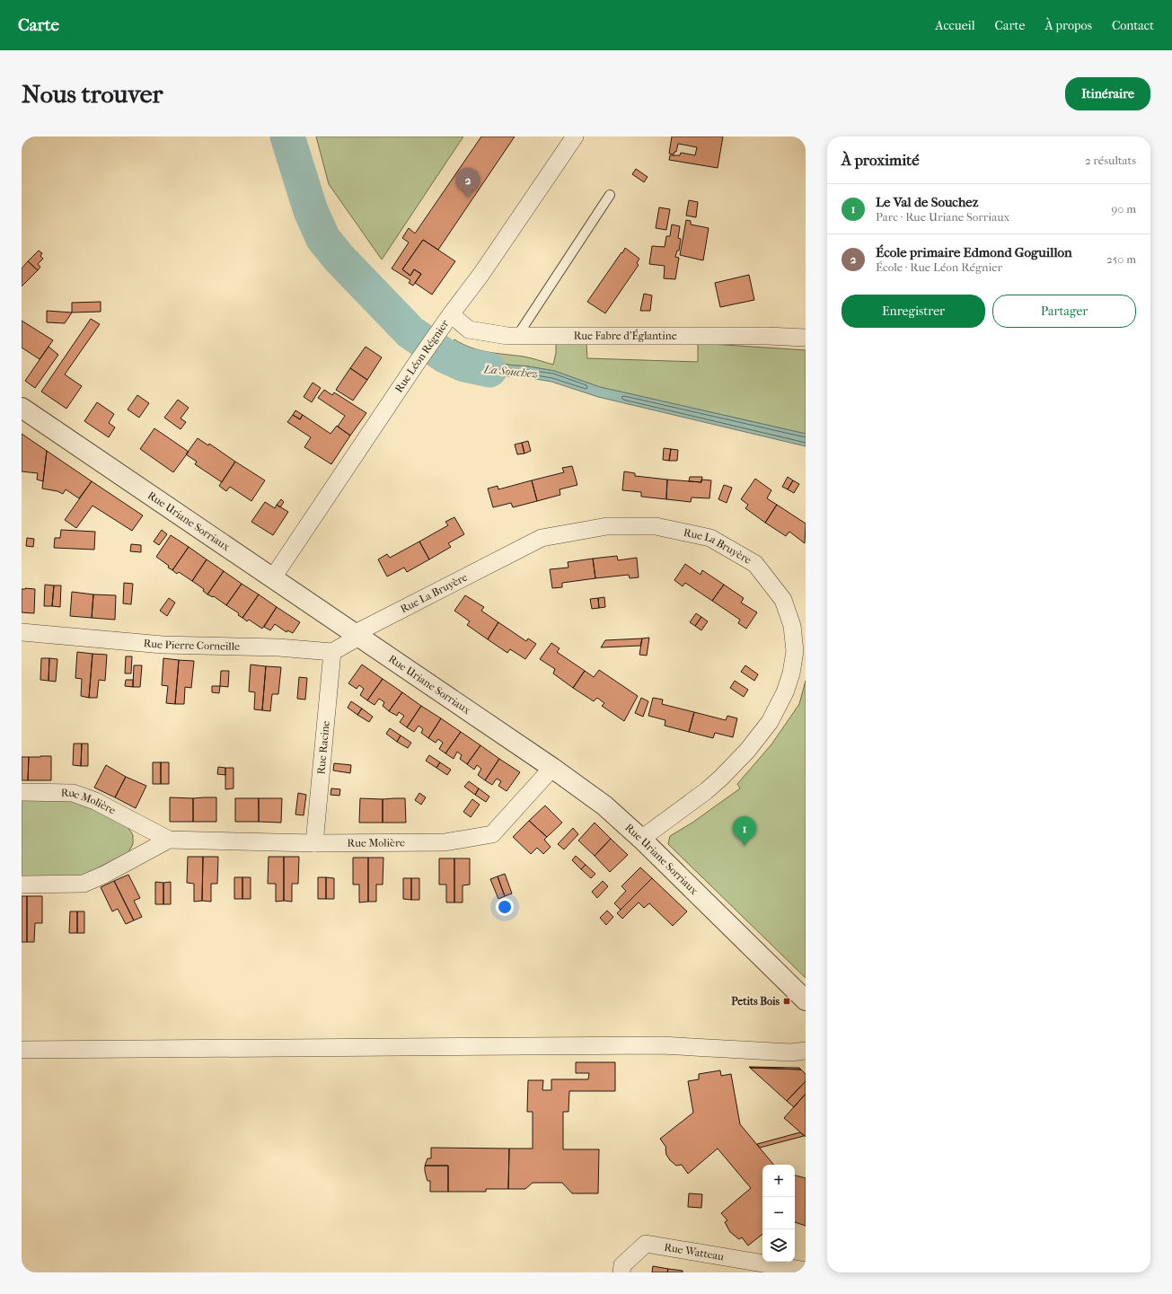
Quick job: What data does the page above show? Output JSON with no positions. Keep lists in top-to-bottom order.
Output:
{
  "streets": {
    "street": [
      "Rue Fabre d'Églantine",
      "Rue Léon Régnier",
      "Rue Uriane Sorriaux",
      "Rue La Bruyère",
      "Rue Pierre Corneille",
      "Rue Racine",
      "Rue Molière",
      "Rue Watteau"
    ]
  },
  "crossings": [
    ["Rue Fabre d'Églantine", "Rue Léon Régnier"],
    ["Rue Léon Régnier", "Rue Uriane Sorriaux"],
    ["Rue Uriane Sorriaux", "Rue La Bruyère"],
    ["Rue Uriane Sorriaux", "Rue Molière"],
    ["Rue Pierre Corneille", "Rue Racine"],
    ["Rue Racine", "Rue Molière"]
  ],
  "water": ["La Souchez"],
  "places": {
    "transit": ["Petits Bois"]
  },
  "page": {
    "header": "Carte",
    "nav": [
      "Accueil",
      "Carte",
      "À propos",
      "Contact"
    ],
    "buttons": [
      "Itinéraire",
      ["Enregistrer", "Partager"]
    ],
    "title": "Nous trouver",
    "heading": ["À proximité", "2 résultats"],
    "pins": ["2", "1"],
    "list": [
      {
        "mark": "1",
        "name": "Le Val de Souchez",
        "note": "Parc · Rue Uriane Sorriaux",
        "value": "90 m"
      },
      {
        "mark": "2",
        "name": "École primaire Edmond Goguillon",
        "note": "École · Rue Léon Régnier",
        "value": "250 m"
      }
    ],
    "map_buttons": ["+", "−"]
  }
}
